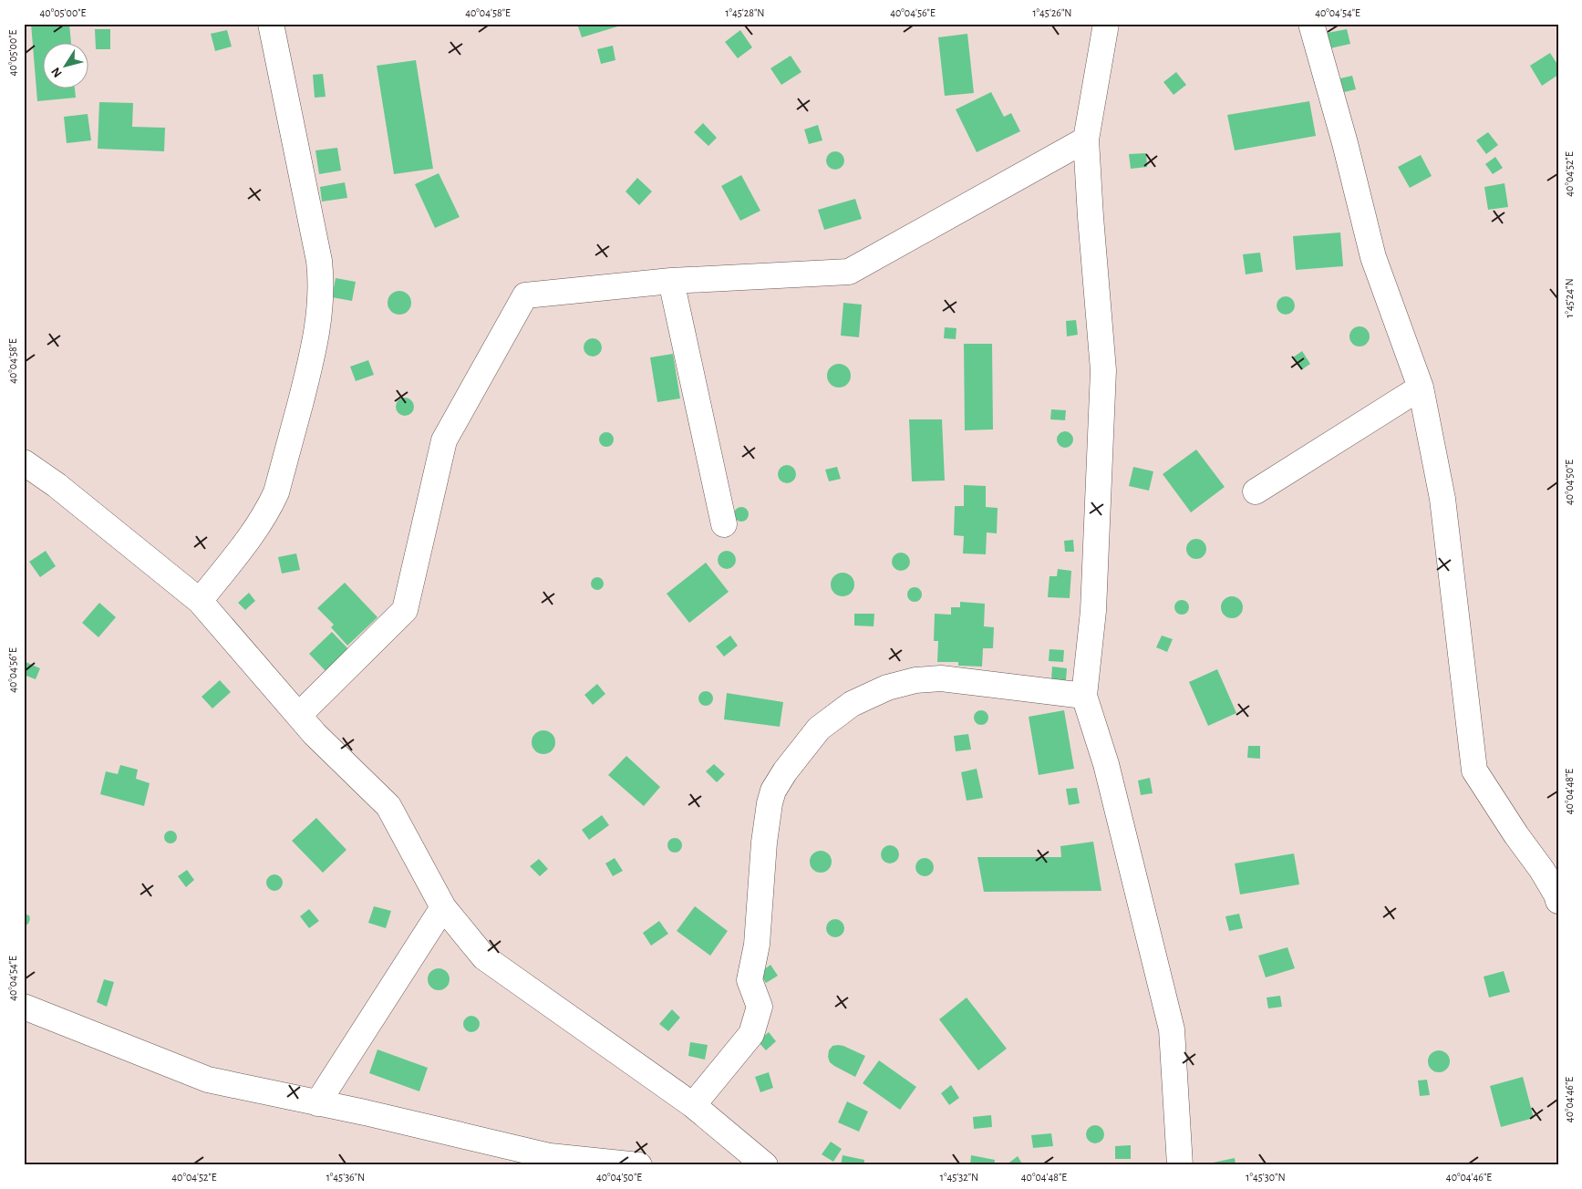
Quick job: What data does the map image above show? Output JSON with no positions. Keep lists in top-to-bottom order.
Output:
{
  "north": "bottom left",
  "coordinates": [
    "40°05'00\"E",
    "40°04'58\"E",
    "1°45'28\"N",
    "40°04'56\"E",
    "1°45'26\"N",
    "40°04'54\"E",
    "40°04'52\"E",
    "1°45'24\"N",
    "40°04'50\"E",
    "40°04'48\"E",
    "40°04'46\"E",
    "1°45'36\"N",
    "1°45'32\"N",
    "1°45'30\"N"
  ]
}
